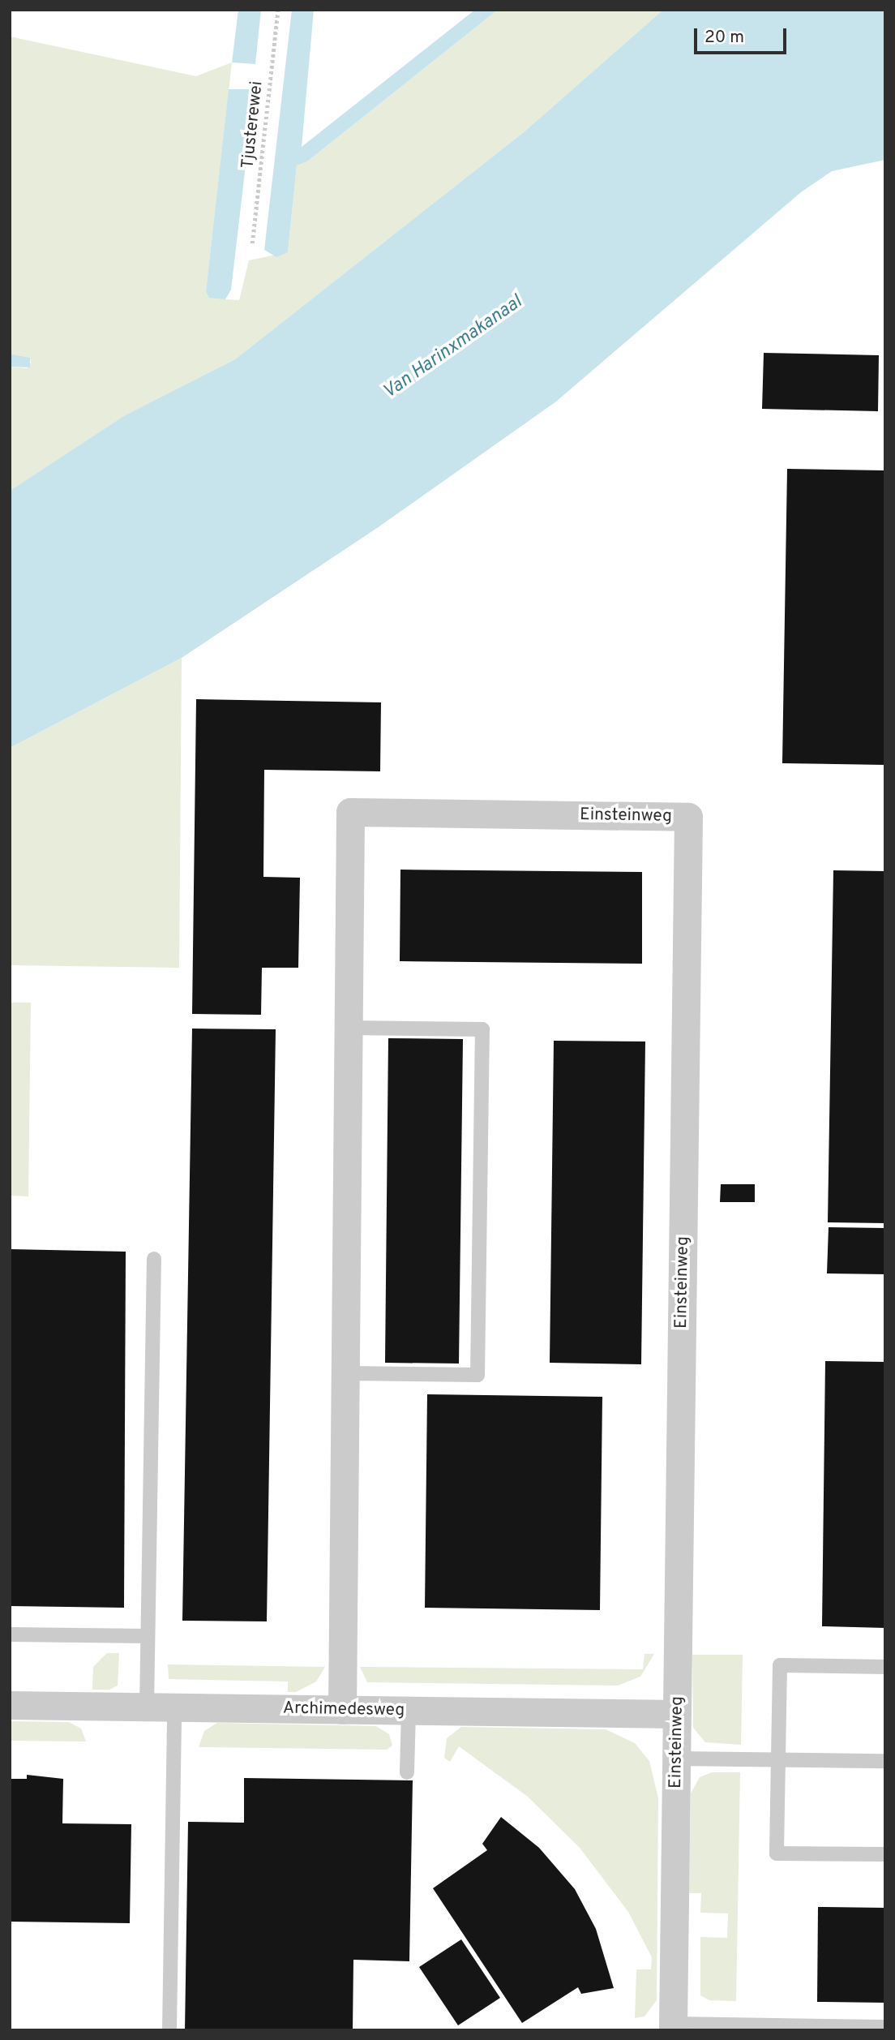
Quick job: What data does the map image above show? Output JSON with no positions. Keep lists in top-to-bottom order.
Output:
{
  "streets": {
    "street": ["Einsteinweg", "Archimedesweg"],
    "path": ["Tjusterewei"]
  },
  "crossings": [
    ["Einsteinweg", "Archimedesweg"]
  ],
  "water": ["Van Harinxmakanaal"],
  "scale_bar": "20 m"
}
